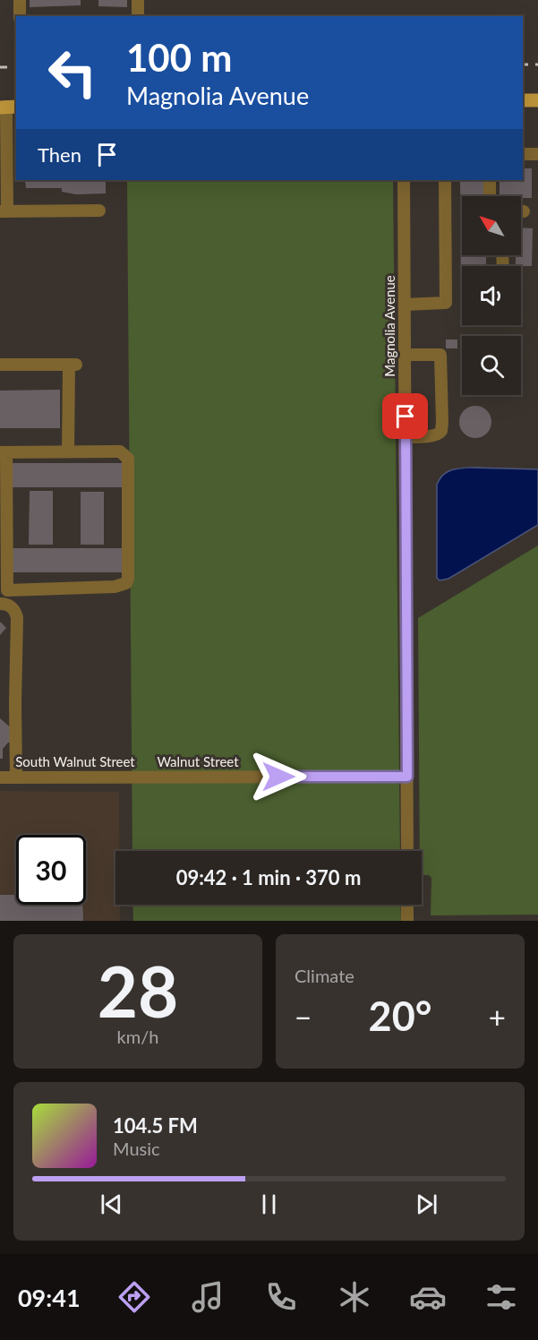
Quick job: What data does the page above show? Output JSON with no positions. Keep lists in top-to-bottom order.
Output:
{
  "streets": {
    "street": ["Magnolia Avenue", "South Walnut Street", "Walnut Street"]
  },
  "crossings": [
    ["Magnolia Avenue", "Walnut Street"],
    ["South Walnut Street", "Walnut Street"]
  ],
  "north": "top left",
  "page": {
    "turn": ["100 m", "Magnolia Avenue"],
    "then": "Then",
    "limit": "30",
    "trip": "09:42 · 1 min · 370 m",
    "tile": [
      ["28", "km/h"],
      "Climate"
    ],
    "heat": ["−", "20°", "+"],
    "song": ["104.5 FM", "Music"],
    "tabs": "09:41"
  }
}
